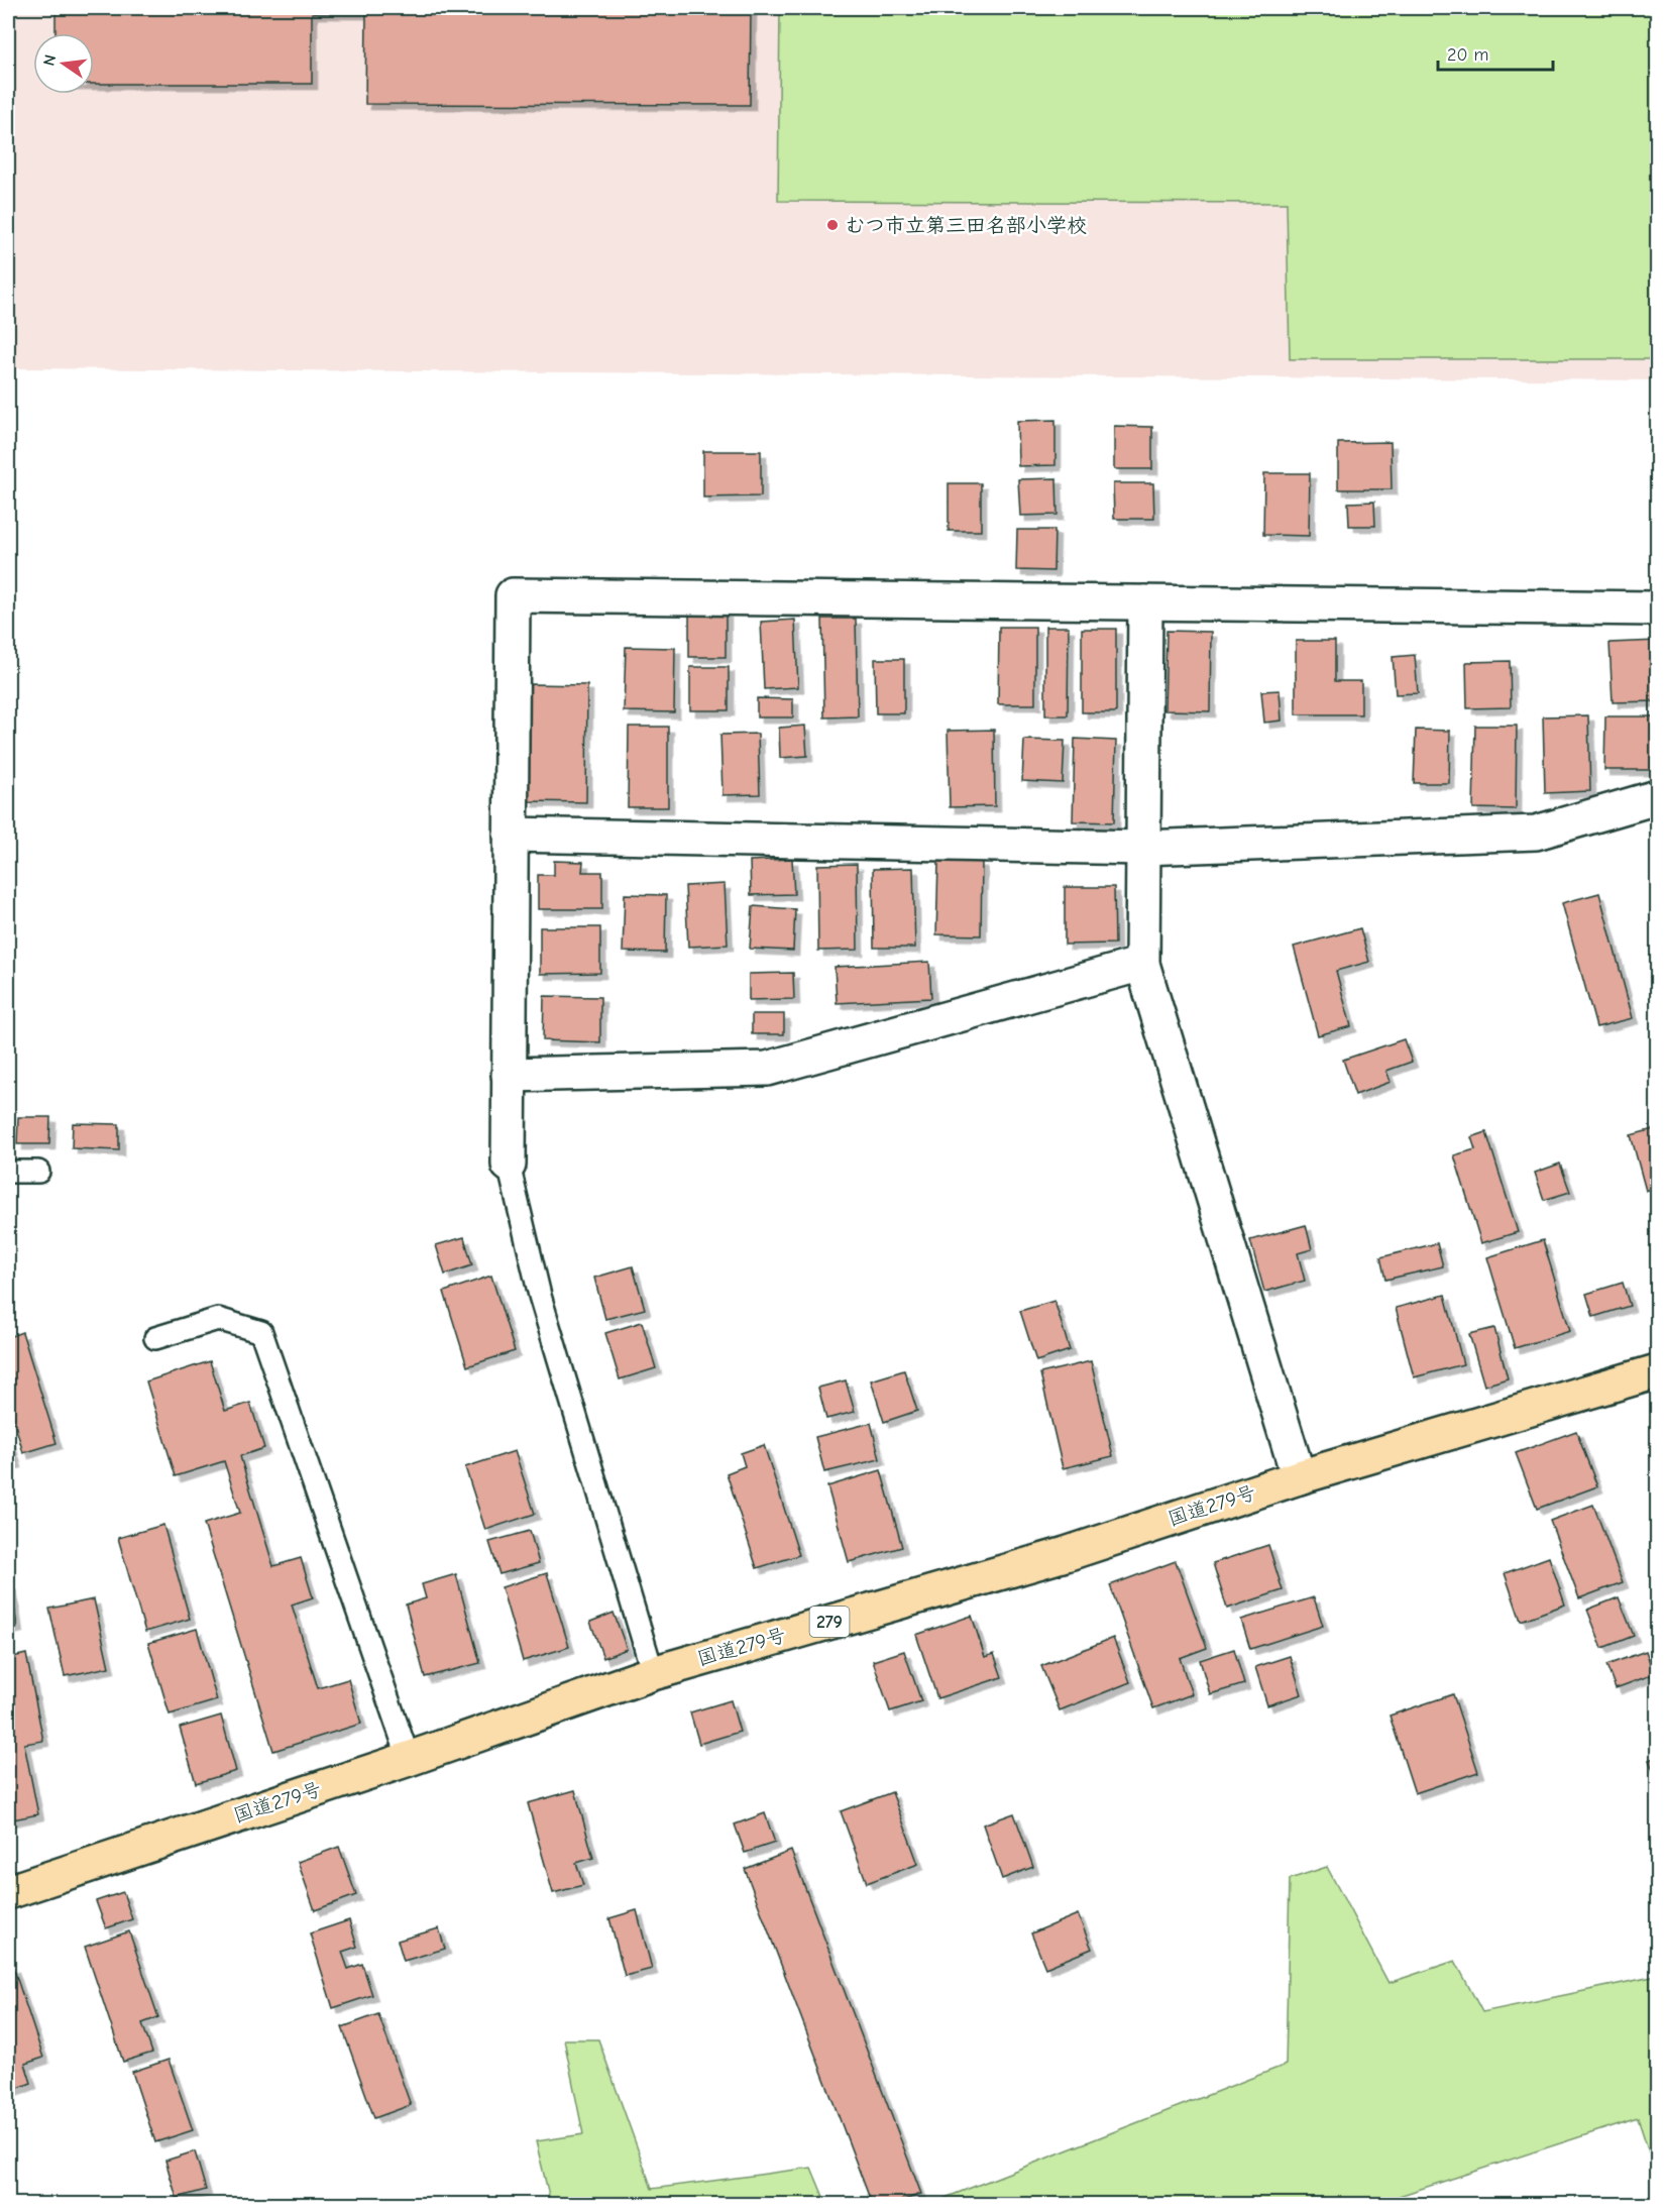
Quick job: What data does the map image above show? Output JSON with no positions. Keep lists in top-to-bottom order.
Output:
{
  "streets": {
    "highway": ["国道279号", "279"]
  },
  "places": ["むつ市立第三田名部小学校"],
  "scale_bar": "20 m",
  "north": "left"
}
